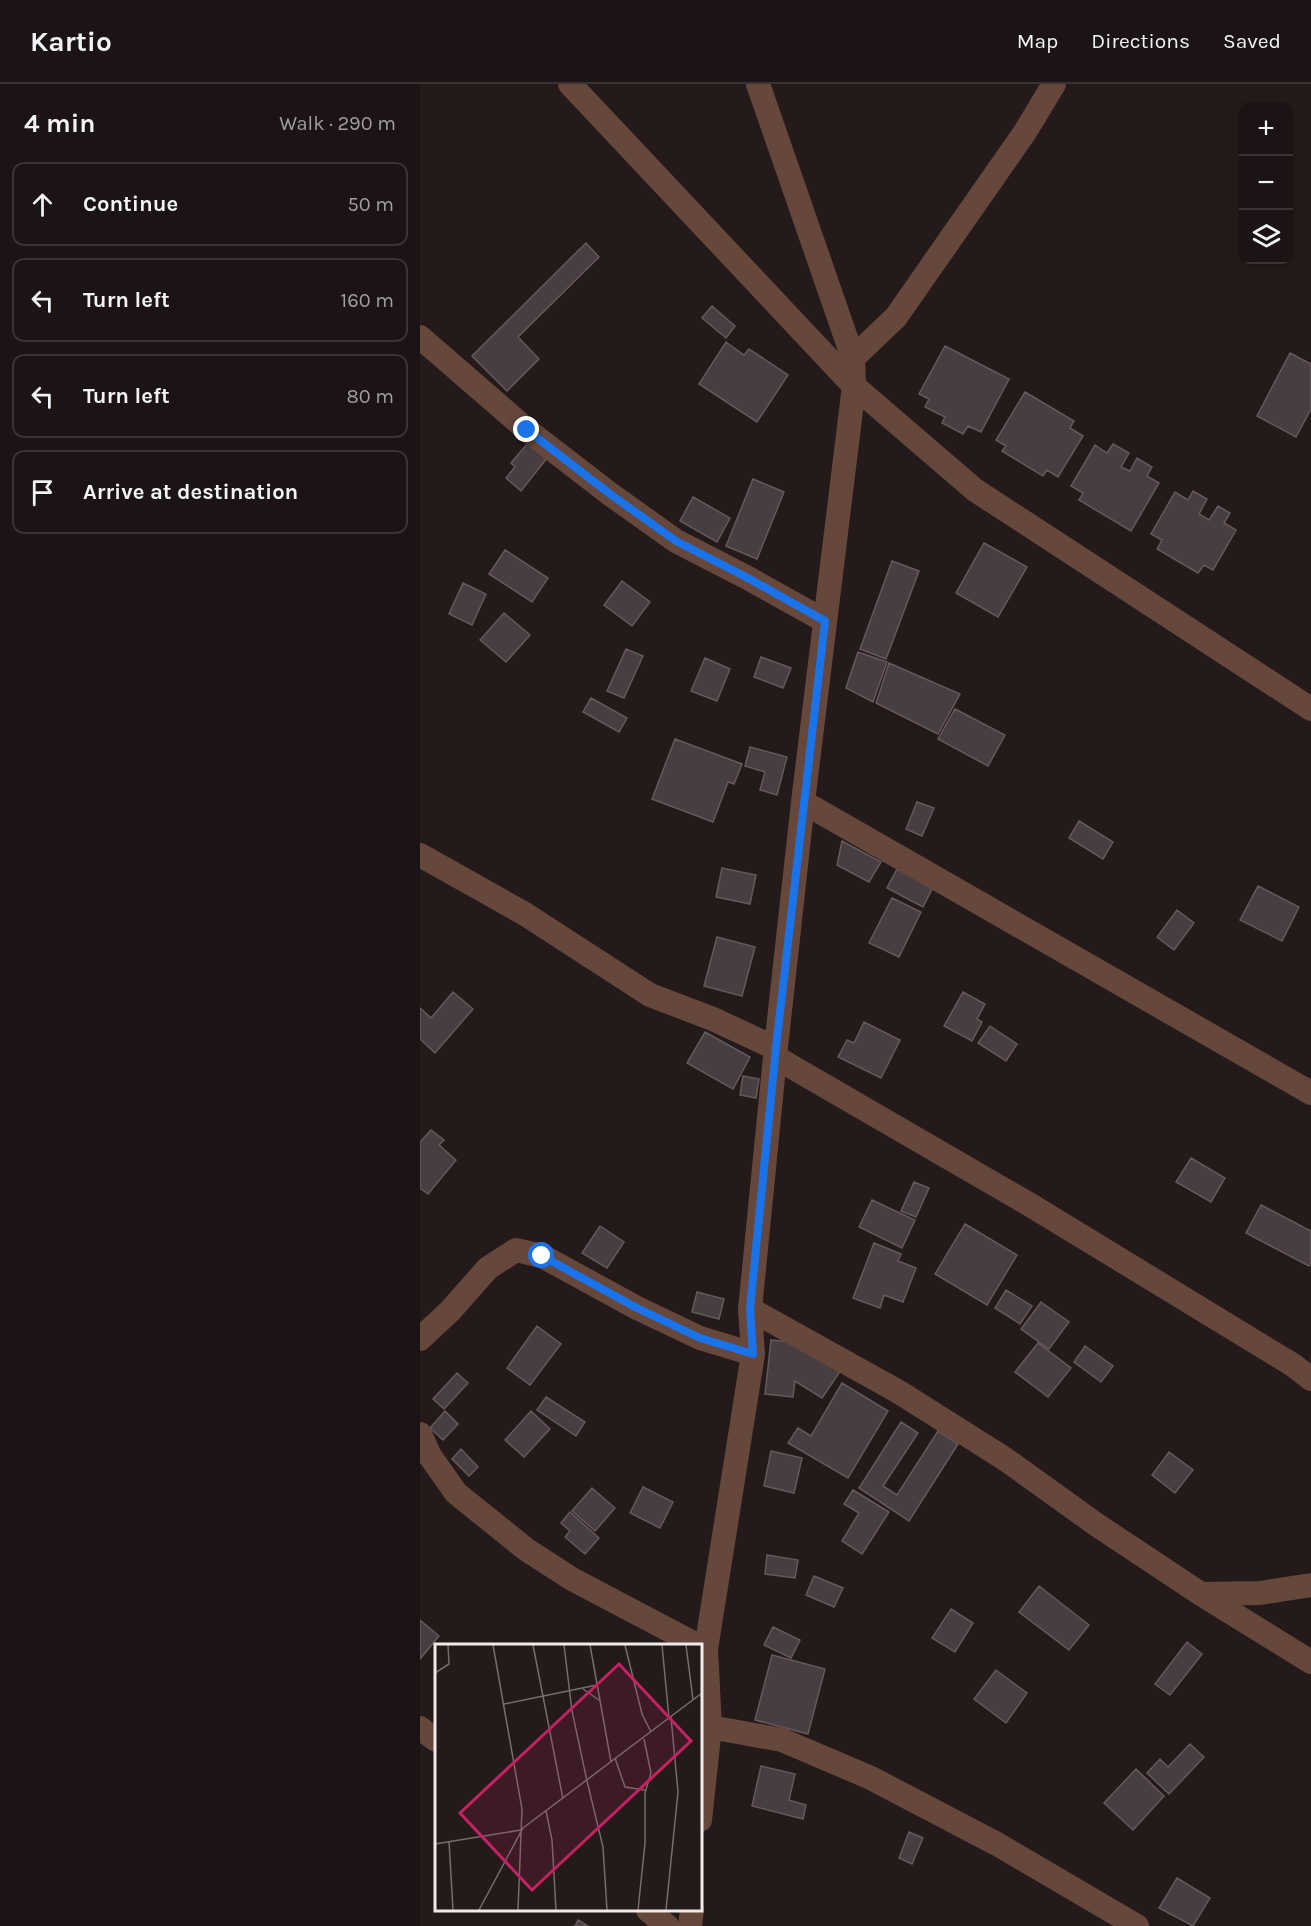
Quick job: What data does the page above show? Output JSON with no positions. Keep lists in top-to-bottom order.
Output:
{
  "page": {
    "header": "Kartio",
    "nav": ["Map", "Directions", "Saved"],
    "heading": ["4 min", "Walk · 290 m"],
    "map_buttons": ["+", "−"],
    "list": [
      ["Continue", "50 m"],
      ["Turn left", "160 m"],
      ["Turn left", "80 m"],
      "Arrive at destination"
    ]
  }
}
